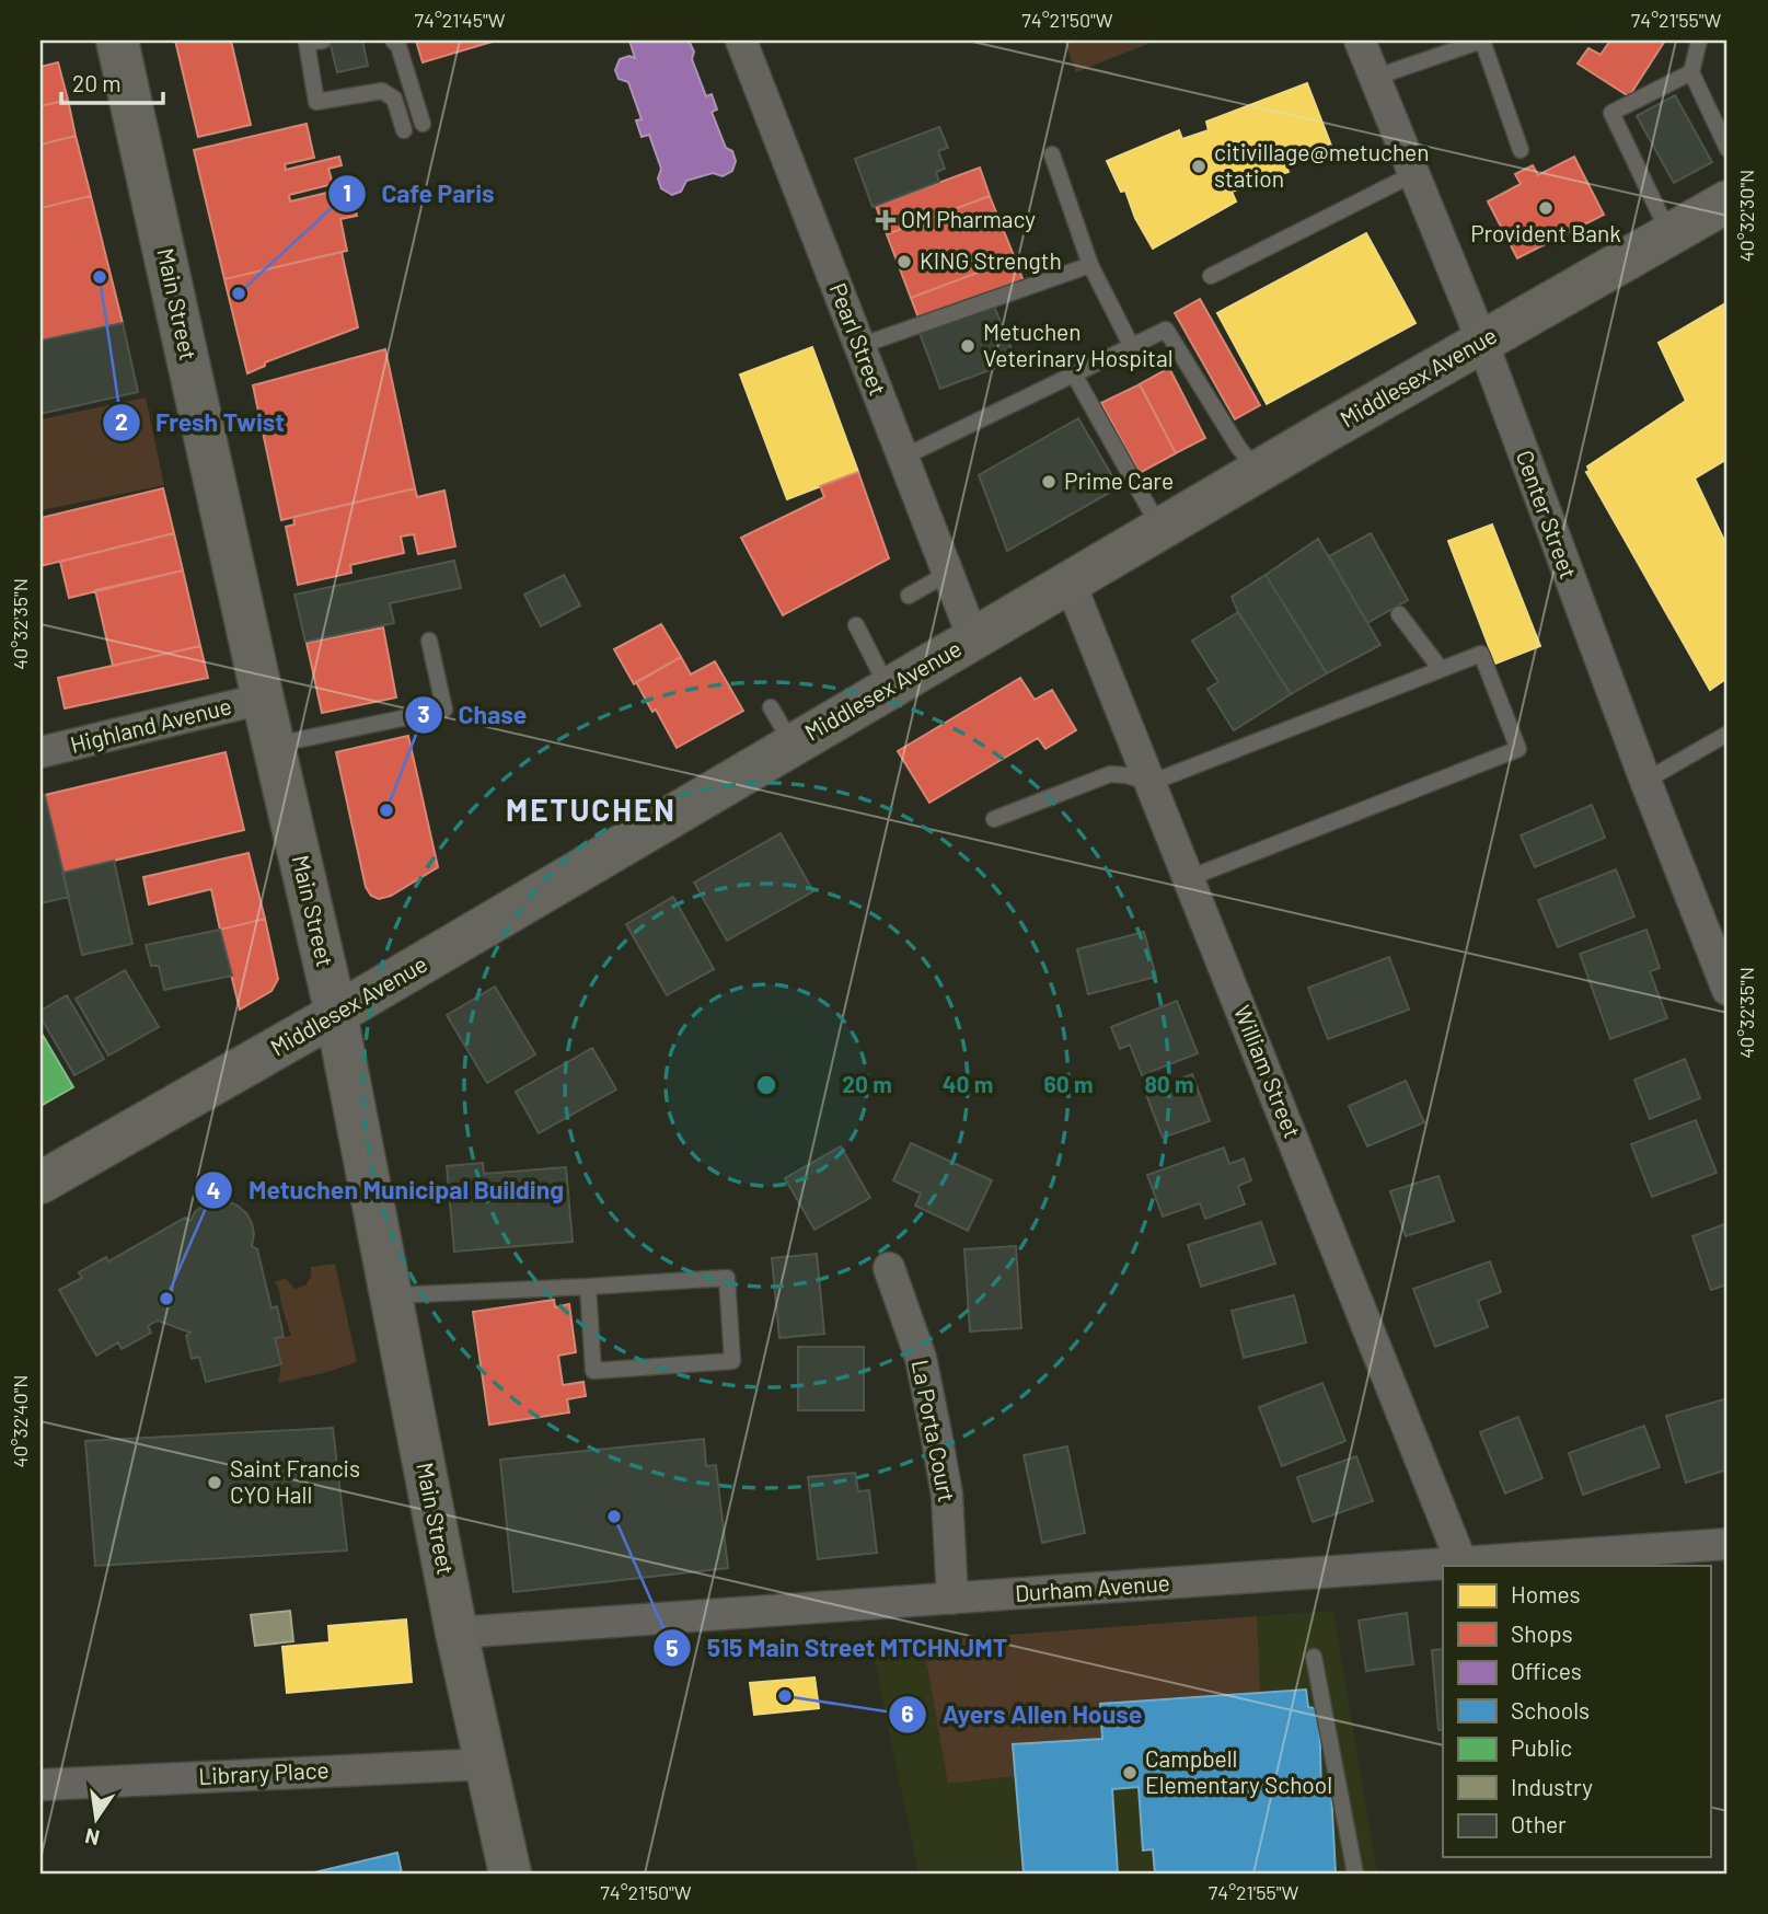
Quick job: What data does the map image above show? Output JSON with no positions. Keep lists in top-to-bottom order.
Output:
{
  "streets": {
    "main road": ["Main Street", "Middlesex Avenue"],
    "street": [
      "Pearl Street",
      "Center Street",
      "Highland Avenue",
      "William Street",
      "La Porta Court",
      "Durham Avenue",
      "Library Place"
    ]
  },
  "crossings": [
    ["Main Street", "Middlesex Avenue"],
    ["Main Street", "Highland Avenue"],
    ["Main Street", "Durham Avenue"],
    ["Main Street", "Library Place"],
    ["Pearl Street", "Middlesex Avenue"],
    ["Middlesex Avenue", "Center Street"],
    ["Middlesex Avenue", "William Street"],
    ["William Street", "Durham Avenue"],
    ["La Porta Court", "Durham Avenue"]
  ],
  "districts": ["METUCHEN"],
  "places": {
    "other": [
      "citivillage@metuchen station",
      "Provident Bank",
      "KING Strength",
      "Fresh Twist",
      "Cafe Paris",
      "Metuchen Veterinary Hospital",
      "Prime Care",
      "Chase",
      "Metuchen Municipal Building",
      "Saint Francis CYO Hall",
      "515 Main Street MTCHNJMT",
      "Ayers Allen House",
      "Campbell Elementary School"
    ],
    "health": ["OM Pharmacy"]
  },
  "legend": [
    "Homes",
    "Shops",
    "Offices",
    "Schools",
    "Public",
    "Industry",
    "Other"
  ],
  "scale_bar": "20 m",
  "north": "bottom",
  "coordinates": [
    "74°21'45\"W",
    "74°21'50\"W",
    "74°21'55\"W",
    "40°32'30\"N",
    "40°32'35\"N",
    "40°32'40\"N"
  ],
  "rings": [
    "20 m",
    "40 m",
    "60 m",
    "80 m"
  ]
}
